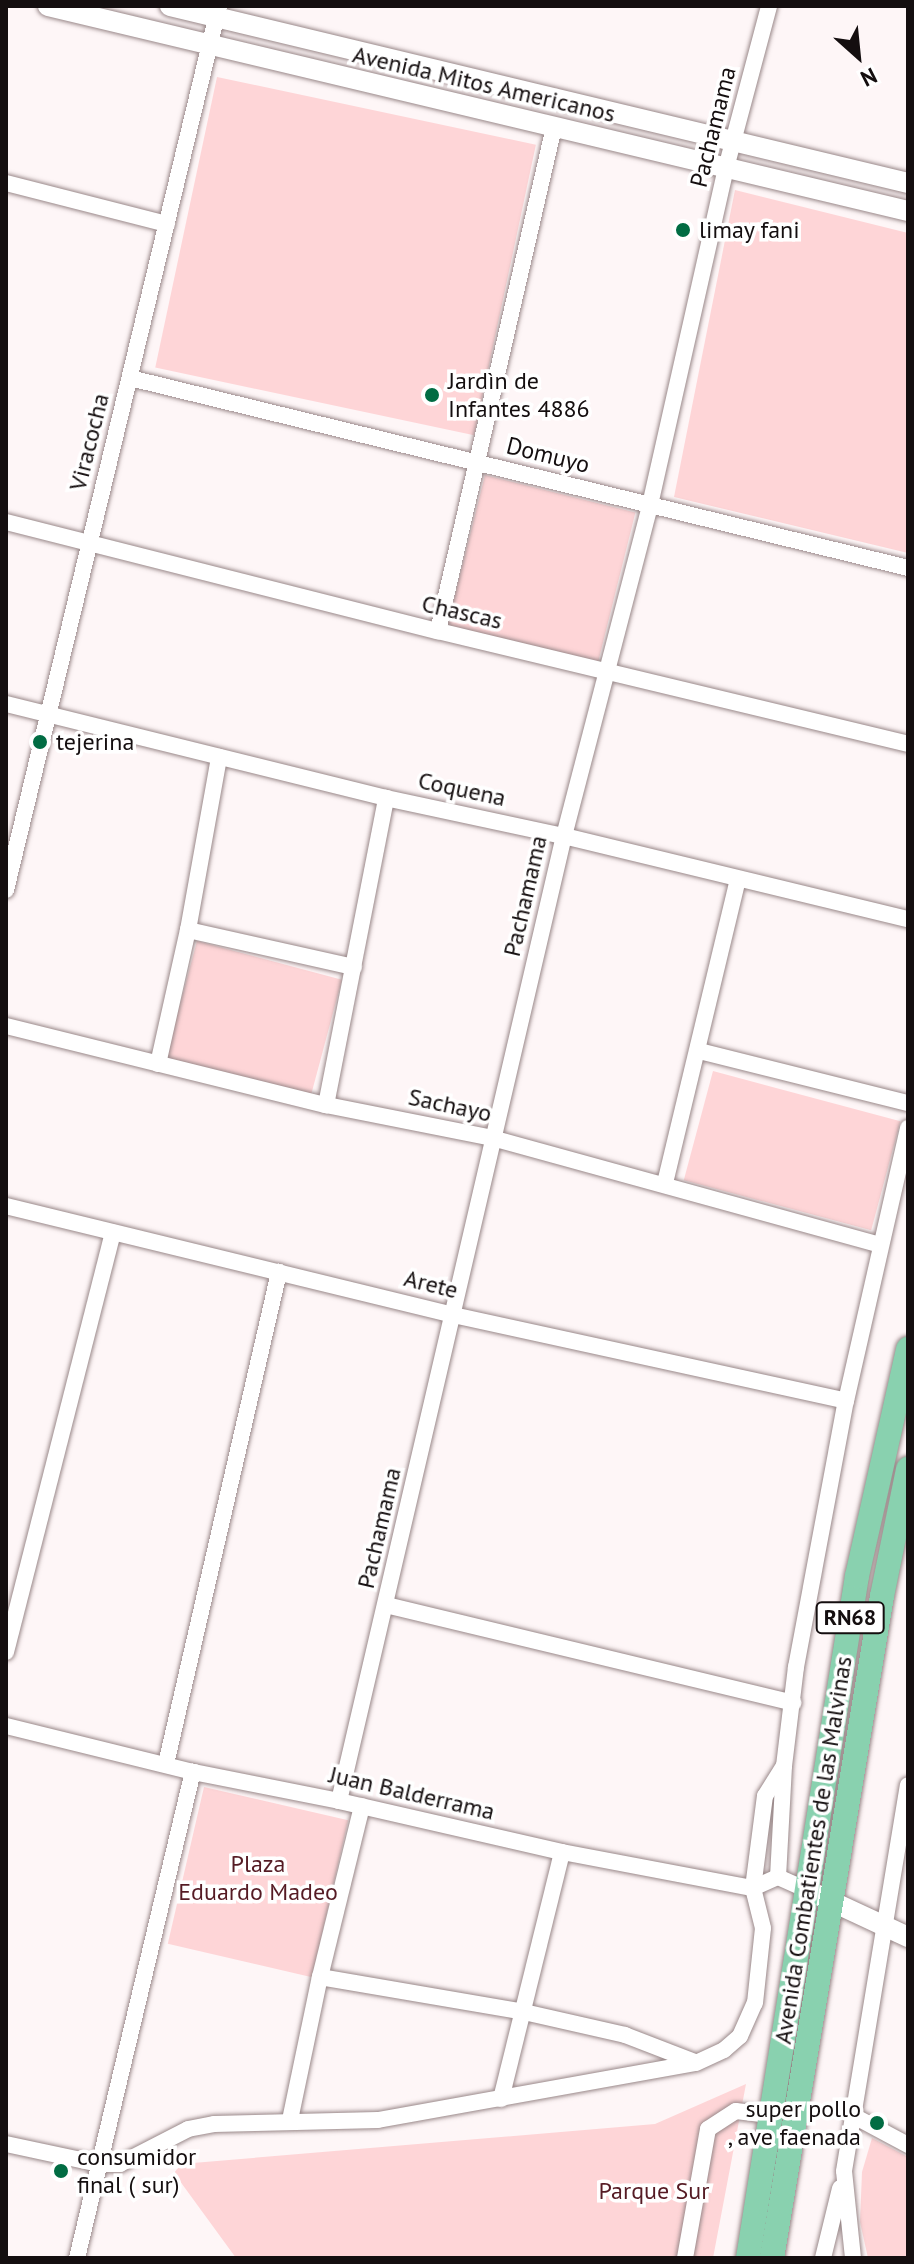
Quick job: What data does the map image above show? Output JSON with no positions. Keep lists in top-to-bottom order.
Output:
{
  "streets": {
    "main road": ["RN68", "Avenida Combatientes de las Malvinas"],
    "street": [
      "Avenida Mitos Americanos",
      "Pachamama",
      "Viracocha",
      "Domuyo",
      "Chascas",
      "Coquena",
      "Sachayo",
      "Arete",
      "Juan Balderrama"
    ]
  },
  "crossings": [
    ["Avenida Mitos Americanos", "Pachamama"],
    ["Avenida Mitos Americanos", "Viracocha"],
    ["Pachamama", "Domuyo"],
    ["Pachamama", "Chascas"],
    ["Pachamama", "Coquena"],
    ["Pachamama", "Sachayo"],
    ["Pachamama", "Arete"],
    ["Pachamama", "Juan Balderrama"],
    ["Viracocha", "Domuyo"],
    ["Viracocha", "Chascas"],
    ["Viracocha", "Coquena"]
  ],
  "parks": ["Plaza Eduardo Madeo", "Parque Sur"],
  "places": [
    "limay fani",
    "Jardìn de Infantes 4886",
    "tejerina",
    "super pollo , ave faenada",
    "consumidor final ( sur)"
  ],
  "north": "bottom right"
}
